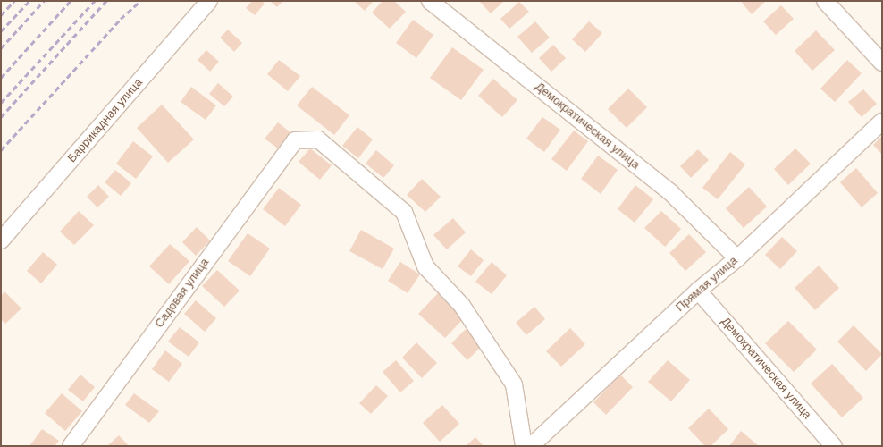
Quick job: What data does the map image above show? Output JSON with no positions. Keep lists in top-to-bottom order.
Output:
{
  "streets": {
    "street": [
      "Баррикадная улица",
      "Демократическая улица",
      "Прямая улица",
      "Садовая улица"
    ]
  },
  "crossings": [
    ["Демократическая улица", "Прямая улица"]
  ]
}
